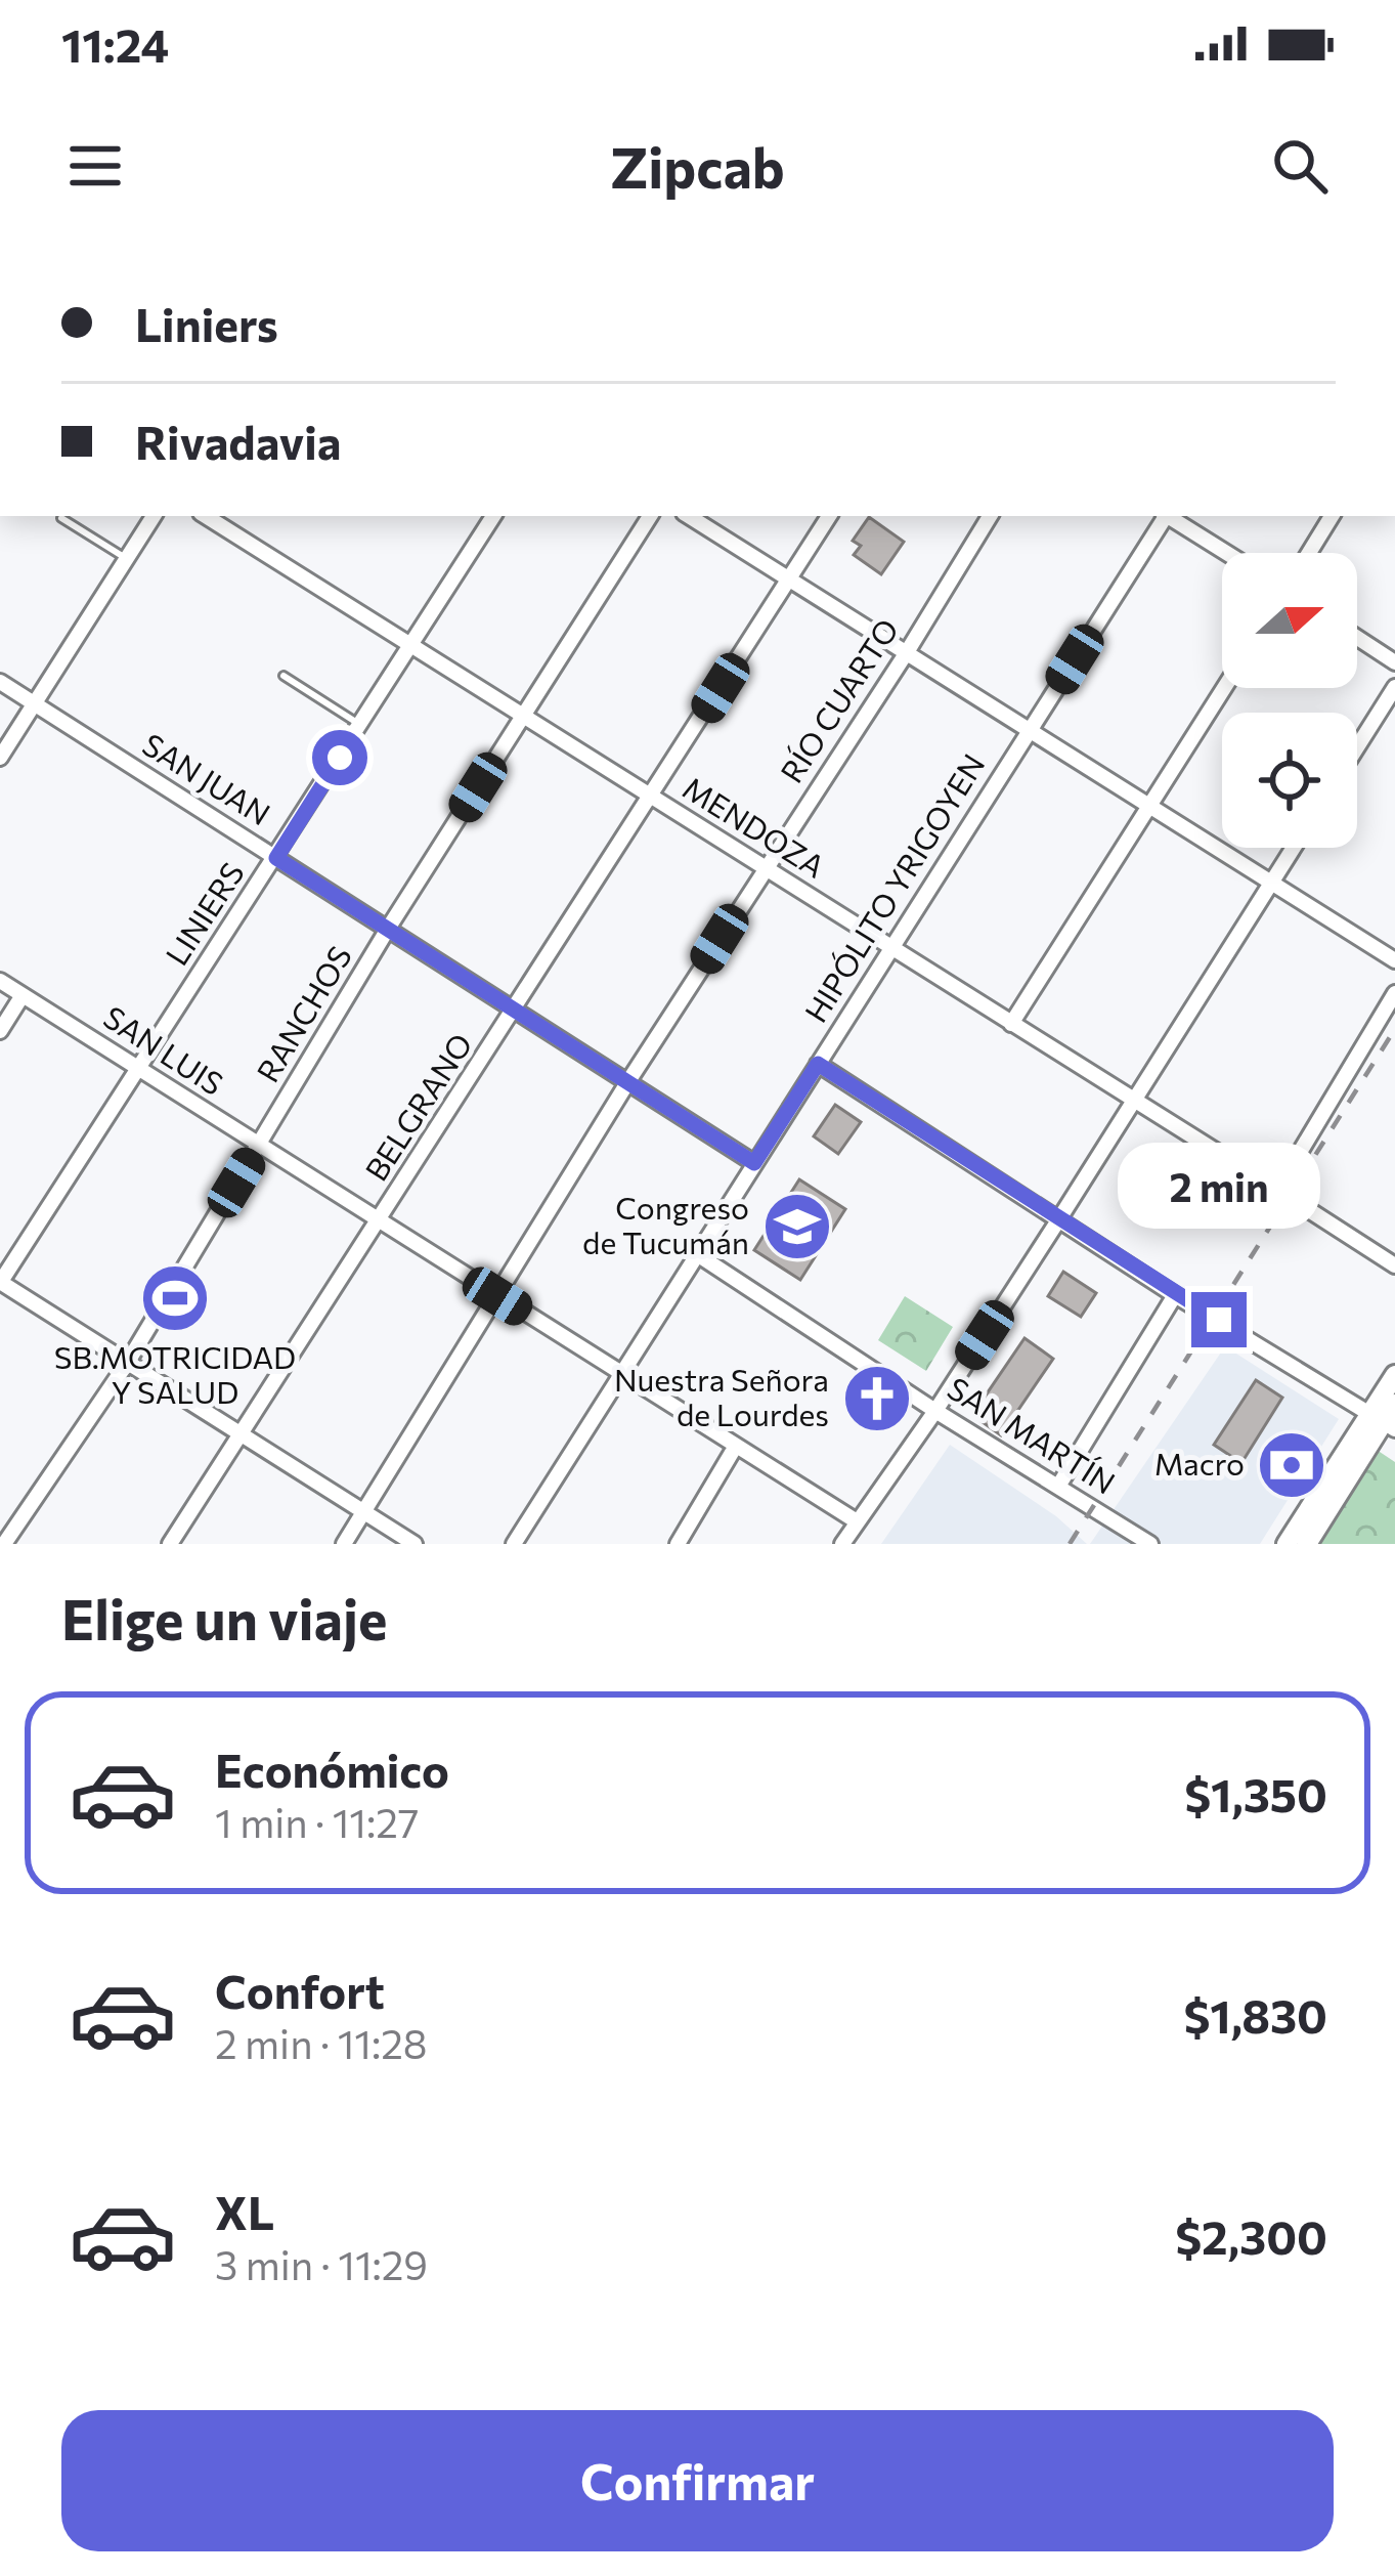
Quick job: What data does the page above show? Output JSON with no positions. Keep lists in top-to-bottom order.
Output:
{
  "streets": {
    "street": [
      "RÍO CUARTO",
      "SAN JUAN",
      "MENDOZA",
      "HIPÓLITO YRIGOYEN",
      "LINIERS",
      "RANCHOS",
      "SAN LUIS",
      "BELGRANO",
      "SAN MARTÍN"
    ]
  },
  "crossings": [
    ["RÍO CUARTO", "SAN JUAN"],
    ["RÍO CUARTO", "MENDOZA"],
    ["RÍO CUARTO", "SAN LUIS"],
    ["SAN JUAN", "HIPÓLITO YRIGOYEN"],
    ["SAN JUAN", "LINIERS"],
    ["SAN JUAN", "RANCHOS"],
    ["SAN JUAN", "BELGRANO"],
    ["MENDOZA", "HIPÓLITO YRIGOYEN"],
    ["MENDOZA", "LINIERS"],
    ["MENDOZA", "RANCHOS"],
    ["MENDOZA", "BELGRANO"],
    ["HIPÓLITO YRIGOYEN", "SAN LUIS"],
    ["HIPÓLITO YRIGOYEN", "SAN MARTÍN"],
    ["LINIERS", "SAN LUIS"],
    ["RANCHOS", "SAN LUIS"],
    ["SAN LUIS", "BELGRANO"]
  ],
  "places": {
    "school or university": ["Congreso de Tucumán"],
    "sports": ["SB.MOTRICIDAD Y SALUD"],
    "church": ["Nuestra Señora de Lourdes"],
    "bank": ["Macro"]
  },
  "north": "right",
  "page": {
    "status": "11:24",
    "header": "Zipcab",
    "banner": ["Liniers", "Rivadavia"],
    "bubble": "2 min",
    "heading": "Elige un viaje",
    "list": [
      {
        "name": "Económico",
        "note": "1 min · 11:27",
        "value": "$1,350"
      },
      {
        "name": "Confort",
        "note": "2 min · 11:28",
        "value": "$1,830"
      },
      {
        "name": "XL",
        "note": "3 min · 11:29",
        "value": "$2,300"
      }
    ],
    "buttons": "Confirmar"
  }
}
